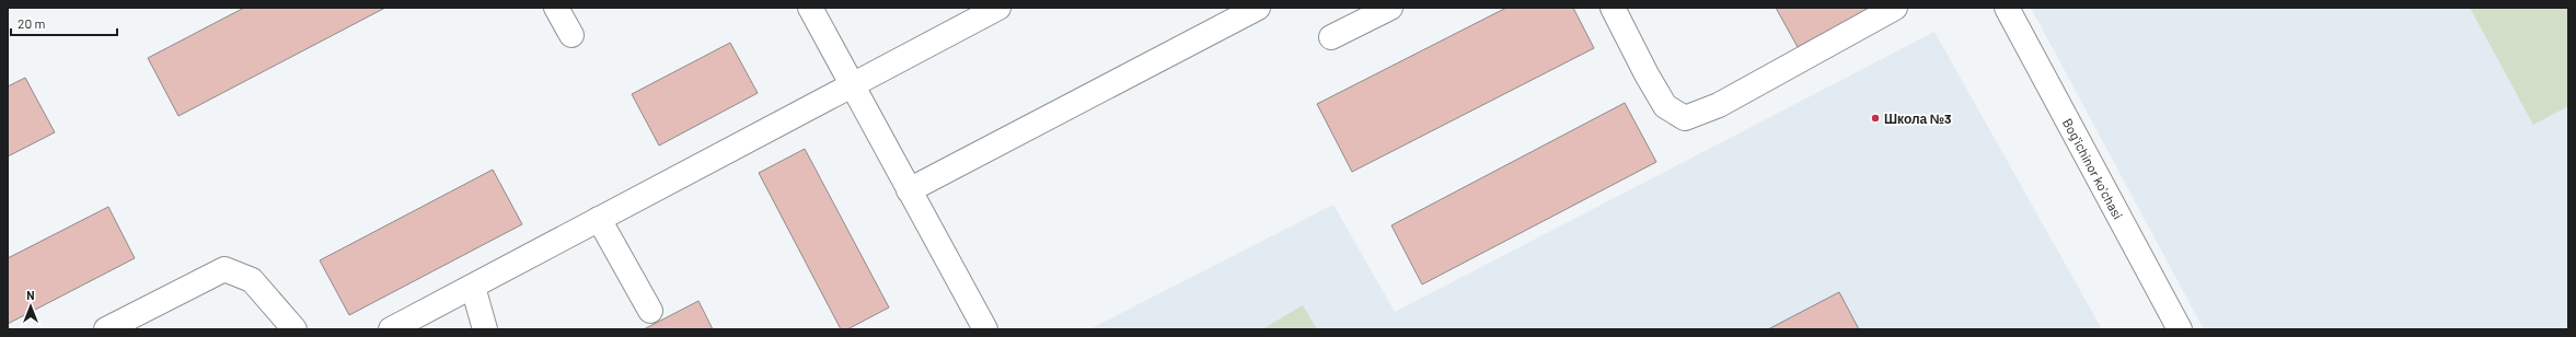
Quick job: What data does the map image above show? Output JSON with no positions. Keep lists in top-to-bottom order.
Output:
{
  "streets": {
    "street": ["Bogʻichinor koʻchasi"]
  },
  "places": ["Школа №3"],
  "scale_bar": "20 m",
  "north": "top"
}
